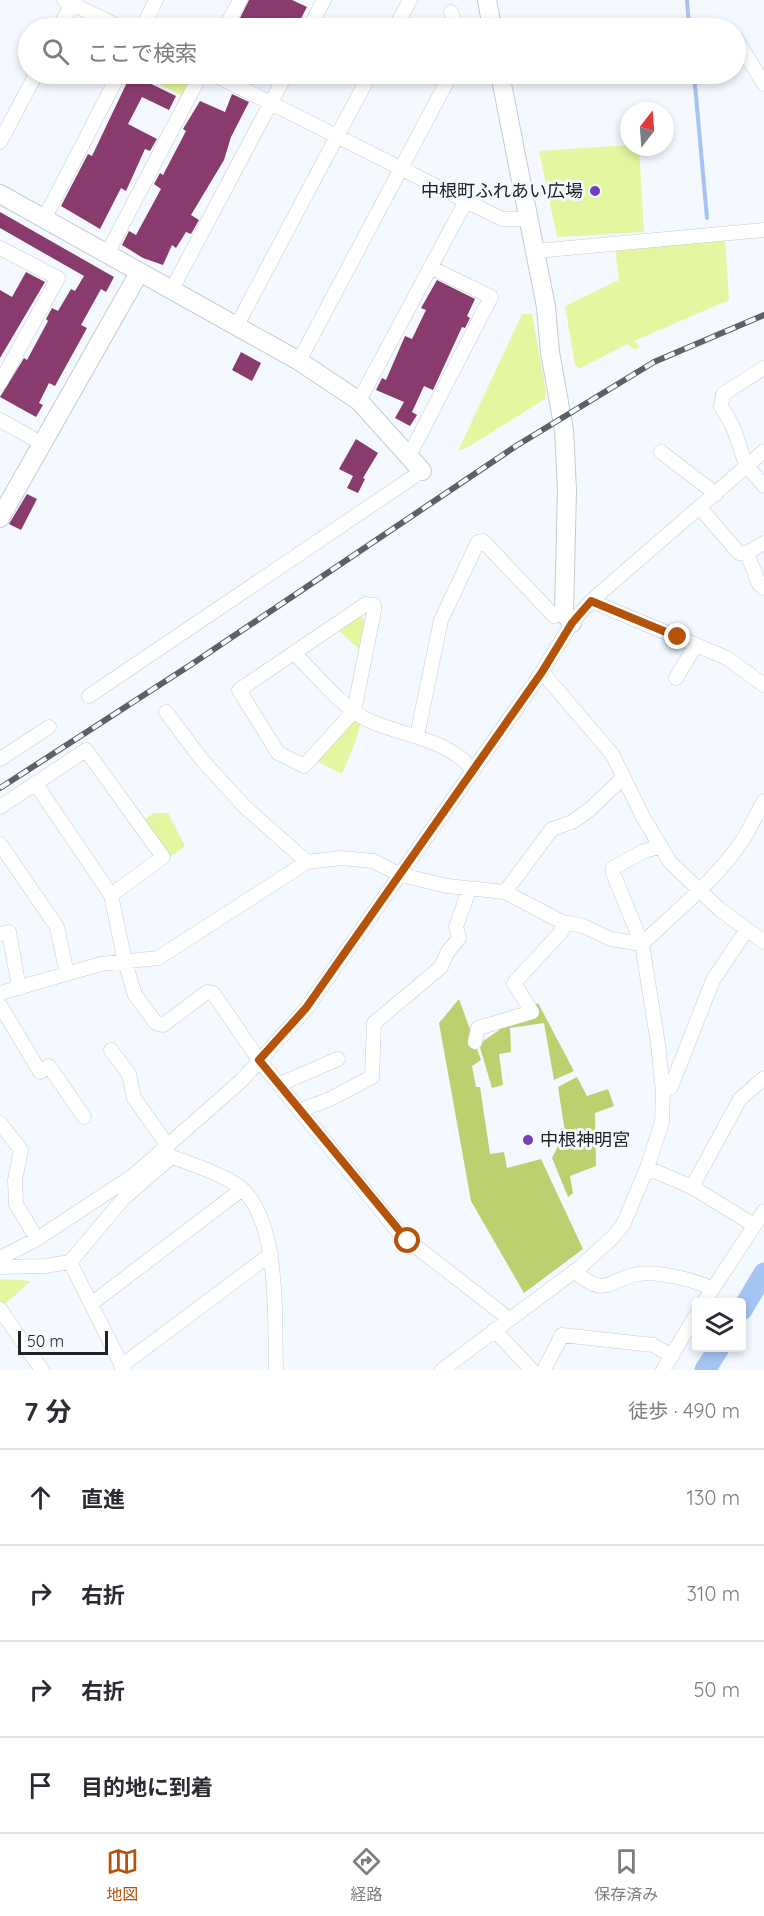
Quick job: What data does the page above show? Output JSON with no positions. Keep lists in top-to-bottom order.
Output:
{
  "places": ["中根町ふれあい広場", "中根神明宮"],
  "scale_bar": "50 m",
  "north": "top",
  "page": {
    "search": "ここで検索",
    "scale": "50 m",
    "heading": ["7 分", "徒歩 · 490 m"],
    "list": [
      ["直進", "130 m"],
      ["右折", "310 m"],
      ["右折", "50 m"],
      "目的地に到着"
    ],
    "nav": ["地図", "経路", "保存済み"]
  }
}
